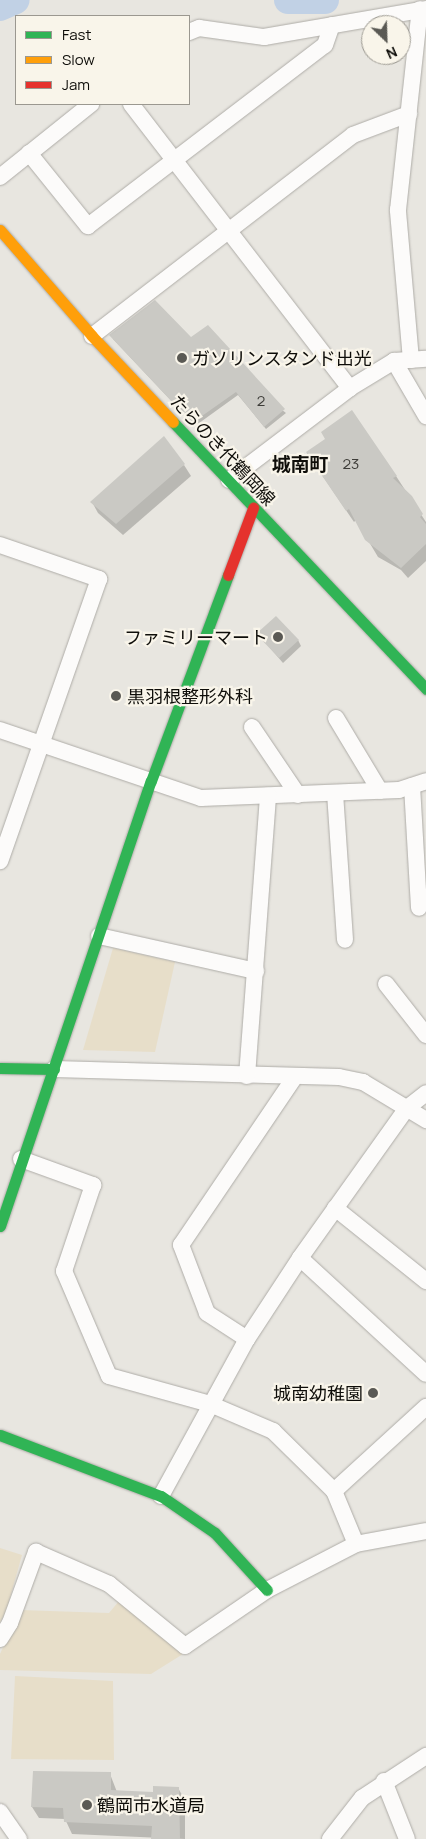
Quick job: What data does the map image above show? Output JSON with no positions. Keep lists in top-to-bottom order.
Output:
{
  "streets": {
    "street": ["たらのき代鶴岡線"]
  },
  "districts": ["城南町"],
  "places": [
    "ガソリンスタンド出光",
    "ファミリーマート",
    "黒羽根整形外科",
    "城南幼稚園",
    "鶴岡市水道局"
  ],
  "house_numbers": ["2", "23"],
  "legend": ["Fast", "Slow", "Jam"],
  "north": "bottom right"
}
